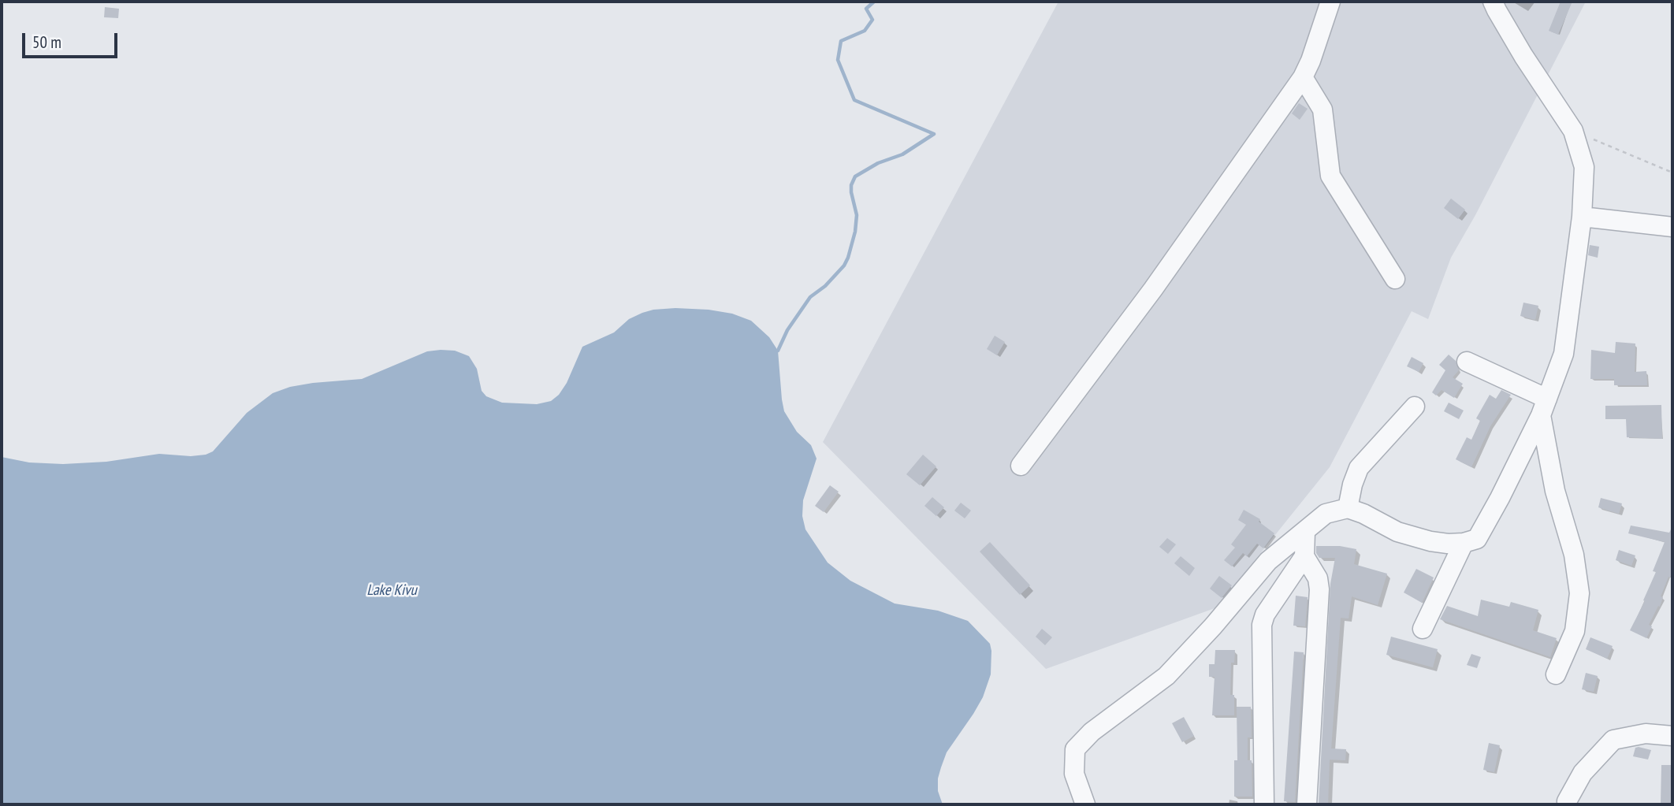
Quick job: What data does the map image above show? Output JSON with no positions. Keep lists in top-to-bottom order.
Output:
{
  "water": ["Lake Kivu"],
  "scale_bar": "50 m"
}
